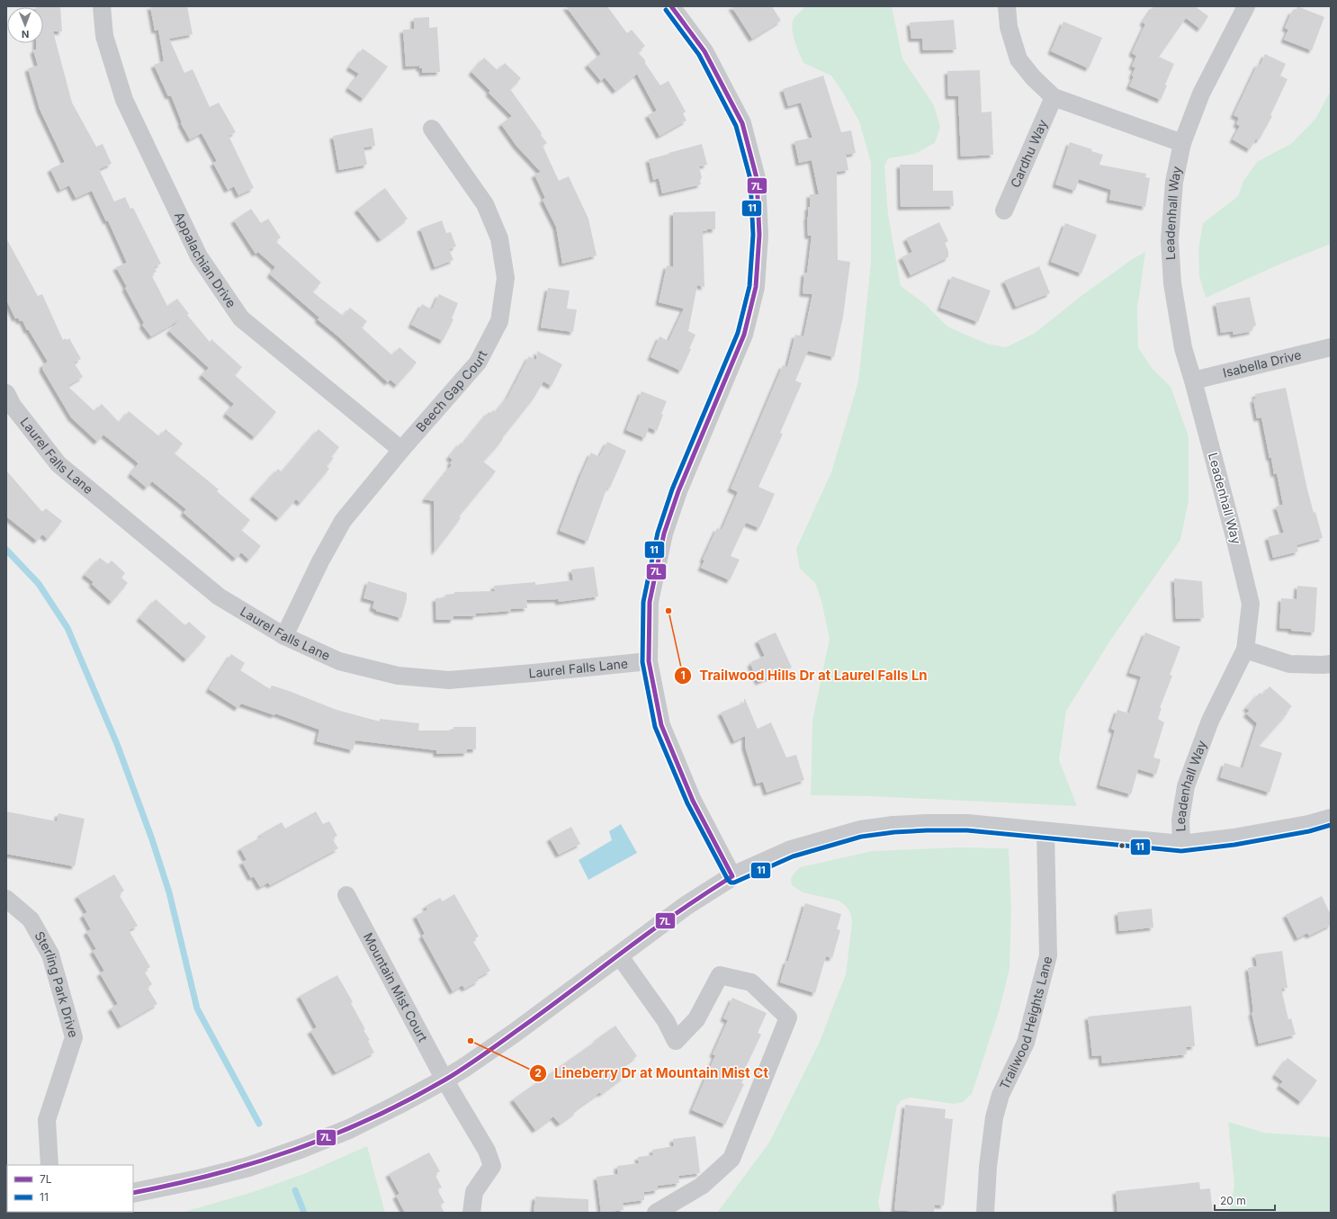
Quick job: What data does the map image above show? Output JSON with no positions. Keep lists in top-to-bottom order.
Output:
{
  "streets": {
    "street": [
      "Cardhu Way",
      "Leadenhall Way",
      "Appalachian Drive",
      "Isabella Drive",
      "Beech Gap Court",
      "Laurel Falls Lane",
      "Sterling Park Drive",
      "Mountain Mist Court",
      "Trailwood Heights Lane"
    ]
  },
  "crossings": [
    ["Leadenhall Way", "Isabella Drive"],
    ["Appalachian Drive", "Beech Gap Court"],
    ["Beech Gap Court", "Laurel Falls Lane"]
  ],
  "places": ["Trailwood Hills Dr at Laurel Falls Ln", "Lineberry Dr at Mountain Mist Ct"],
  "lines": ["transit line 7L", "transit line 11"],
  "legend": ["7L", "11"],
  "scale_bar": "20 m",
  "north": "bottom"
}
